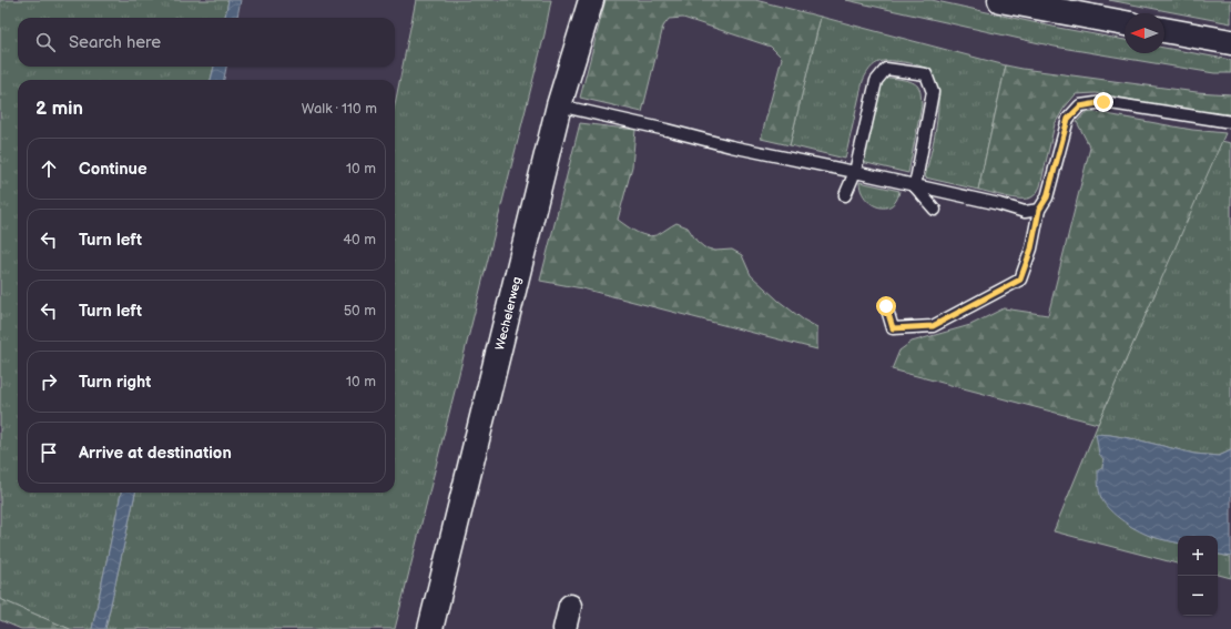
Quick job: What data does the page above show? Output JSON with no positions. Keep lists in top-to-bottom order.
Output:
{
  "streets": {
    "street": ["Wechelerweg"]
  },
  "north": "left",
  "page": {
    "search": "Search here",
    "heading": ["2 min", "Walk · 110 m"],
    "list": [
      ["Continue", "10 m"],
      ["Turn left", "40 m"],
      ["Turn left", "50 m"],
      ["Turn right", "10 m"],
      "Arrive at destination"
    ],
    "map_buttons": ["+", "−"]
  }
}
